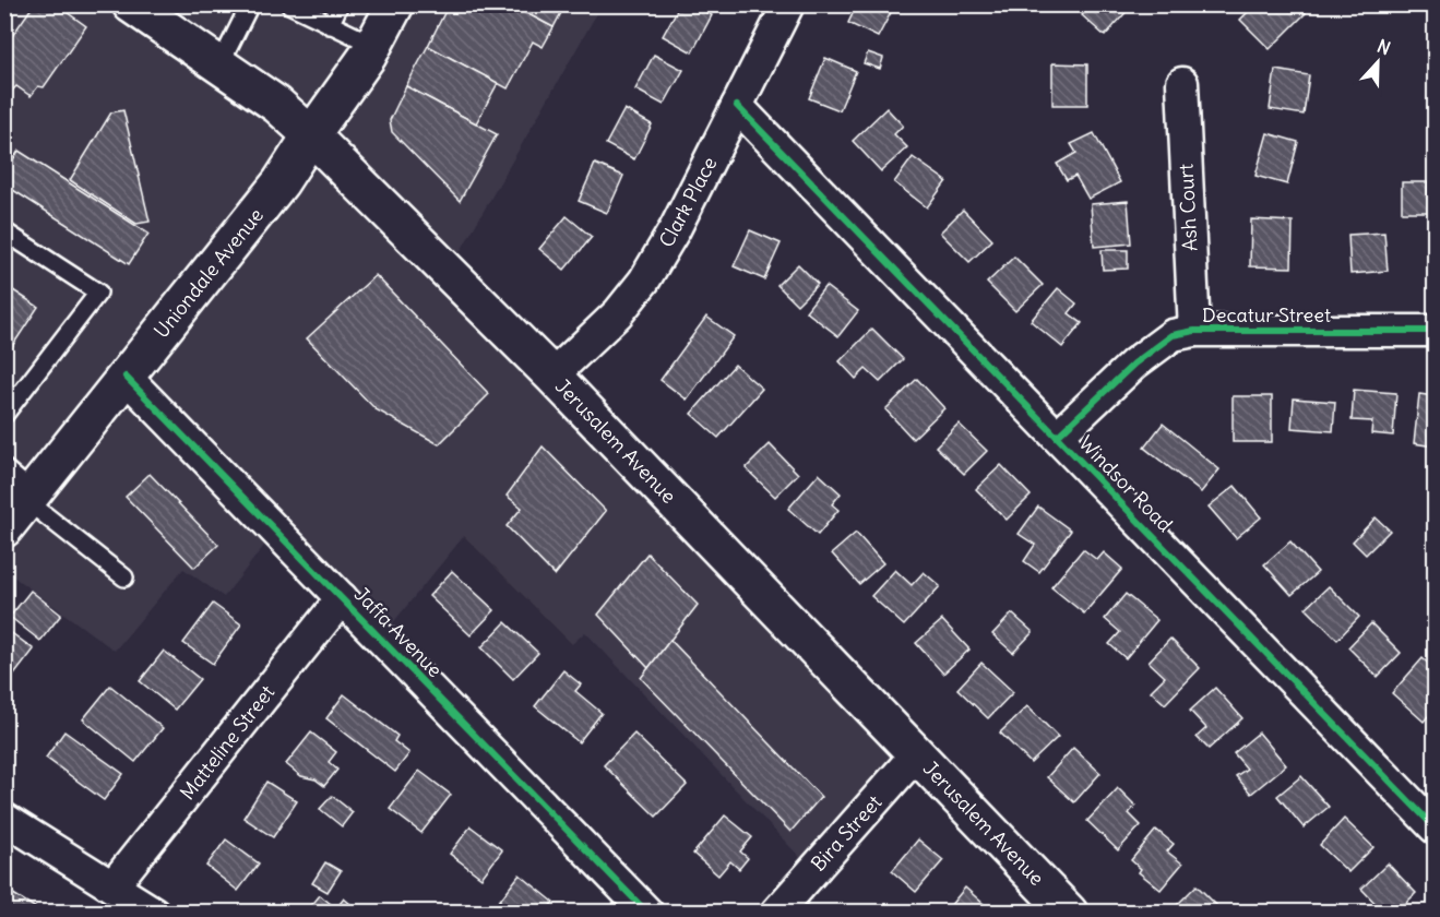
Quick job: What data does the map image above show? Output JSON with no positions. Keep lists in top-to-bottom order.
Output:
{
  "streets": {
    "main road": ["Uniondale Avenue", "Jerusalem Avenue"],
    "street": [
      "Clark Place",
      "Ash Court",
      "Decatur Street",
      "Windsor Road",
      "Jaffa Avenue",
      "Matteline Street",
      "Bira Street"
    ]
  },
  "crossings": [
    ["Clark Place", "Jerusalem Avenue"],
    ["Clark Place", "Windsor Road"],
    ["Ash Court", "Decatur Street"],
    ["Uniondale Avenue", "Jerusalem Avenue"],
    ["Uniondale Avenue", "Jaffa Avenue"],
    ["Decatur Street", "Windsor Road"],
    ["Jerusalem Avenue", "Bira Street"],
    ["Jaffa Avenue", "Matteline Street"]
  ],
  "north": "top"
}
